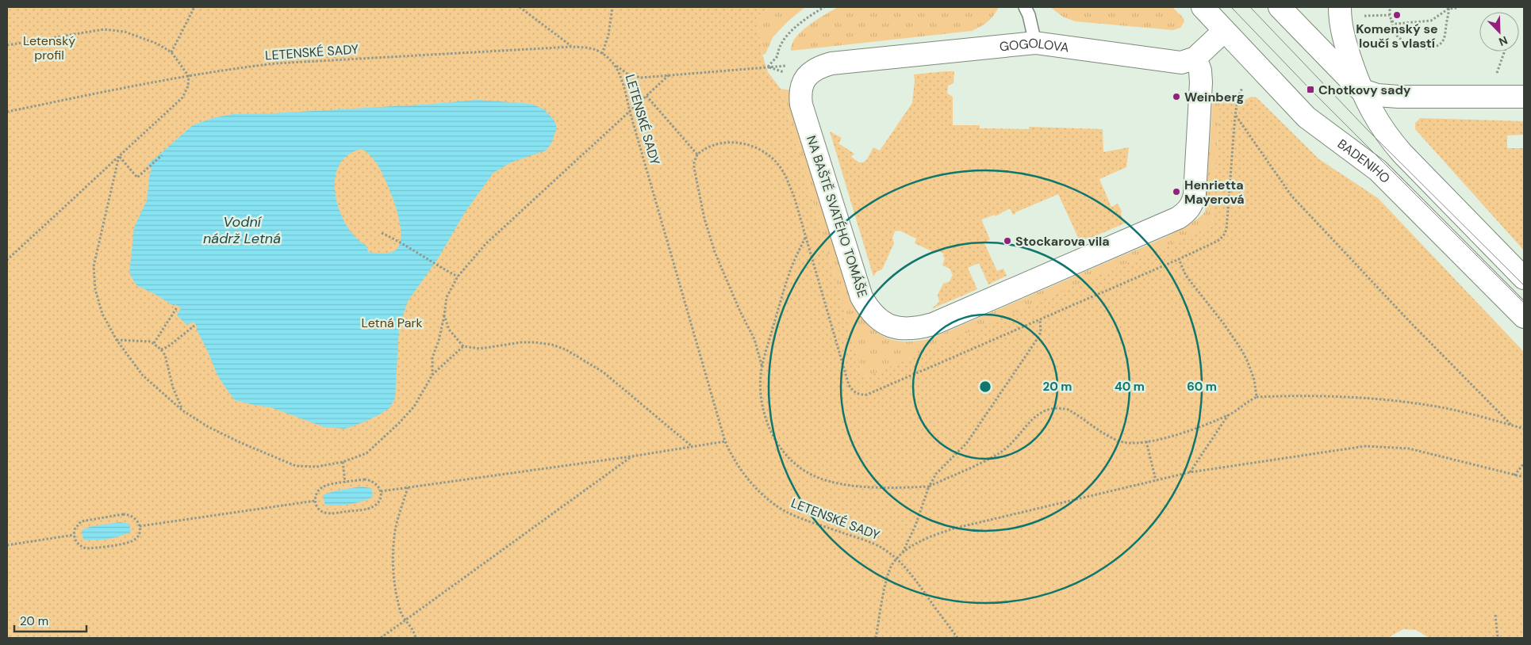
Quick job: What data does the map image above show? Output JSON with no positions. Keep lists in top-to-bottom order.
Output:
{
  "streets": {
    "street": ["GOGOLOVA", "BADENIHO", "NA BAŠTĚ SVATÉHO TOMÁŠE"],
    "path": ["LETENSKÉ SADY"]
  },
  "crossings": [
    ["GOGOLOVA", "NA BAŠTĚ SVATÉHO TOMÁŠE"]
  ],
  "water": ["Vodní nádrž Letná"],
  "parks": ["Letenský profil", "Letná Park"],
  "places": {
    "other": [
      "Komenský se loučí s vlastí",
      "Weinberg",
      "Henrietta Mayerová",
      "Stockarova vila"
    ],
    "transit": ["Chotkovy sady"]
  },
  "scale_bar": "20 m",
  "north": "bottom right",
  "rings": ["20 m", "40 m", "60 m"]
}
